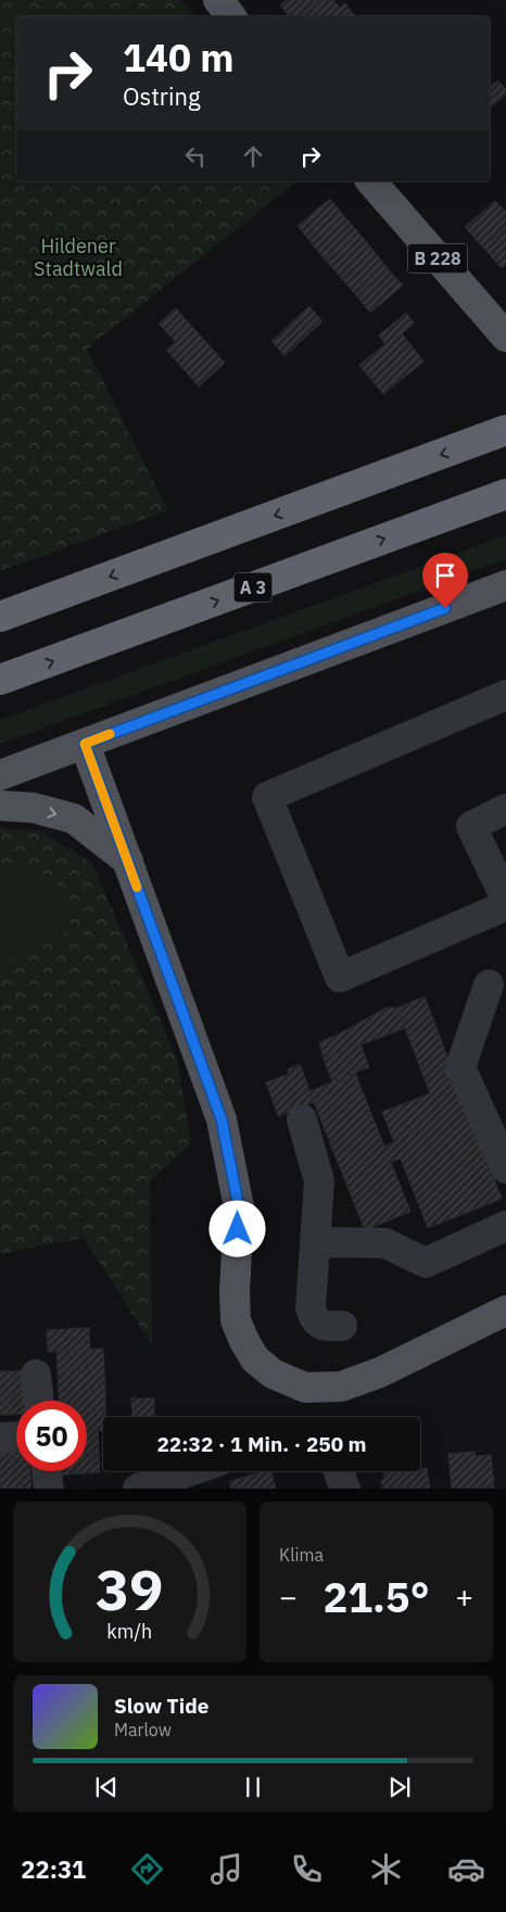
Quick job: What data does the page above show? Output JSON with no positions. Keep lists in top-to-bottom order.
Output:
{
  "streets": {
    "highway": ["A 3"],
    "main road": ["B 228"]
  },
  "parks": ["Hildener Stadtwald"],
  "page": {
    "turn": ["140 m", "Ostring"],
    "limit": "50",
    "trip": "22:32 · 1 Min. · 250 m",
    "tile": "Klima",
    "heat": ["−", "21.5°", "+"],
    "song": ["Slow Tide", "Marlow"],
    "tabs": "22:31",
    "gauge": ["39", "km/h"]
  }
}
